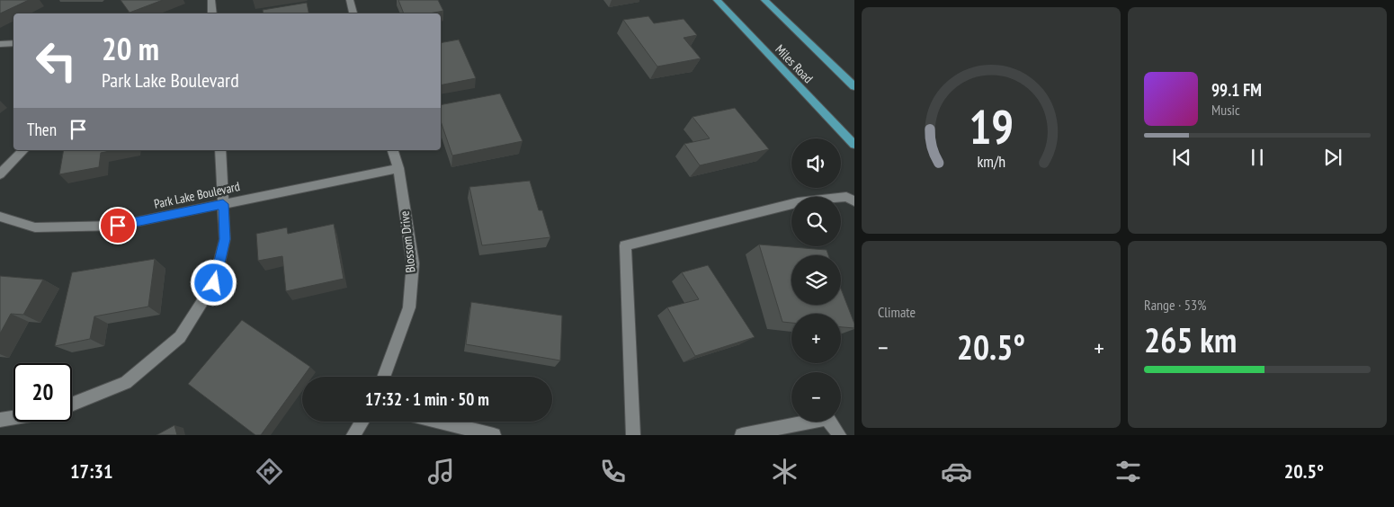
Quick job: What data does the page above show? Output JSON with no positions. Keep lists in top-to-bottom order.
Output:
{
  "streets": {
    "main road": ["Miles Road"],
    "street": ["Park Lake Boulevard", "Blossom Drive"]
  },
  "crossings": [
    ["Park Lake Boulevard", "Blossom Drive"]
  ],
  "page": {
    "turn": ["20 m", "Park Lake Boulevard"],
    "song": ["99.1 FM", "Music"],
    "then": "Then",
    "map_buttons": ["+", "−"],
    "tile": [
      "Climate",
      ["Range · 53%", "265 km"]
    ],
    "heat": ["−", "20.5°", "+"],
    "limit": "20",
    "trip": "17:32 · 1 min · 50 m",
    "tabs": ["17:31", "20.5°"],
    "gauge": ["19", "km/h"]
  }
}
